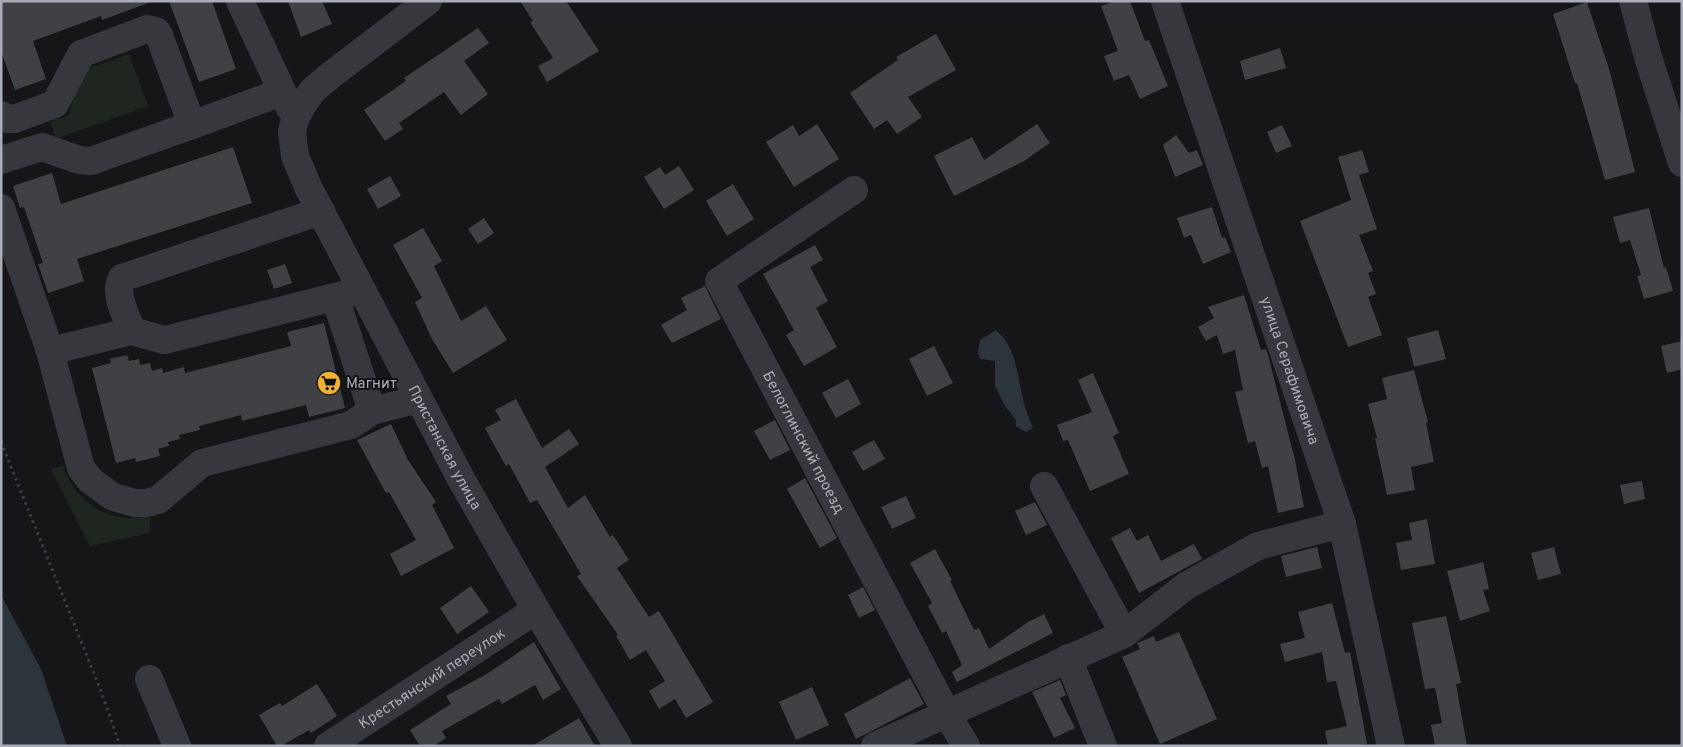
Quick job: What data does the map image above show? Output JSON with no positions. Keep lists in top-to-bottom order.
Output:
{
  "streets": {
    "street": [
      "улица Серафимовича",
      "Белоглинский проезд",
      "Пристанская улица",
      "Крестьянский переулок"
    ]
  },
  "crossings": [
    ["Пристанская улица", "Крестьянский переулок"]
  ],
  "places": {
    "supermarket": ["Магнит"]
  }
}
